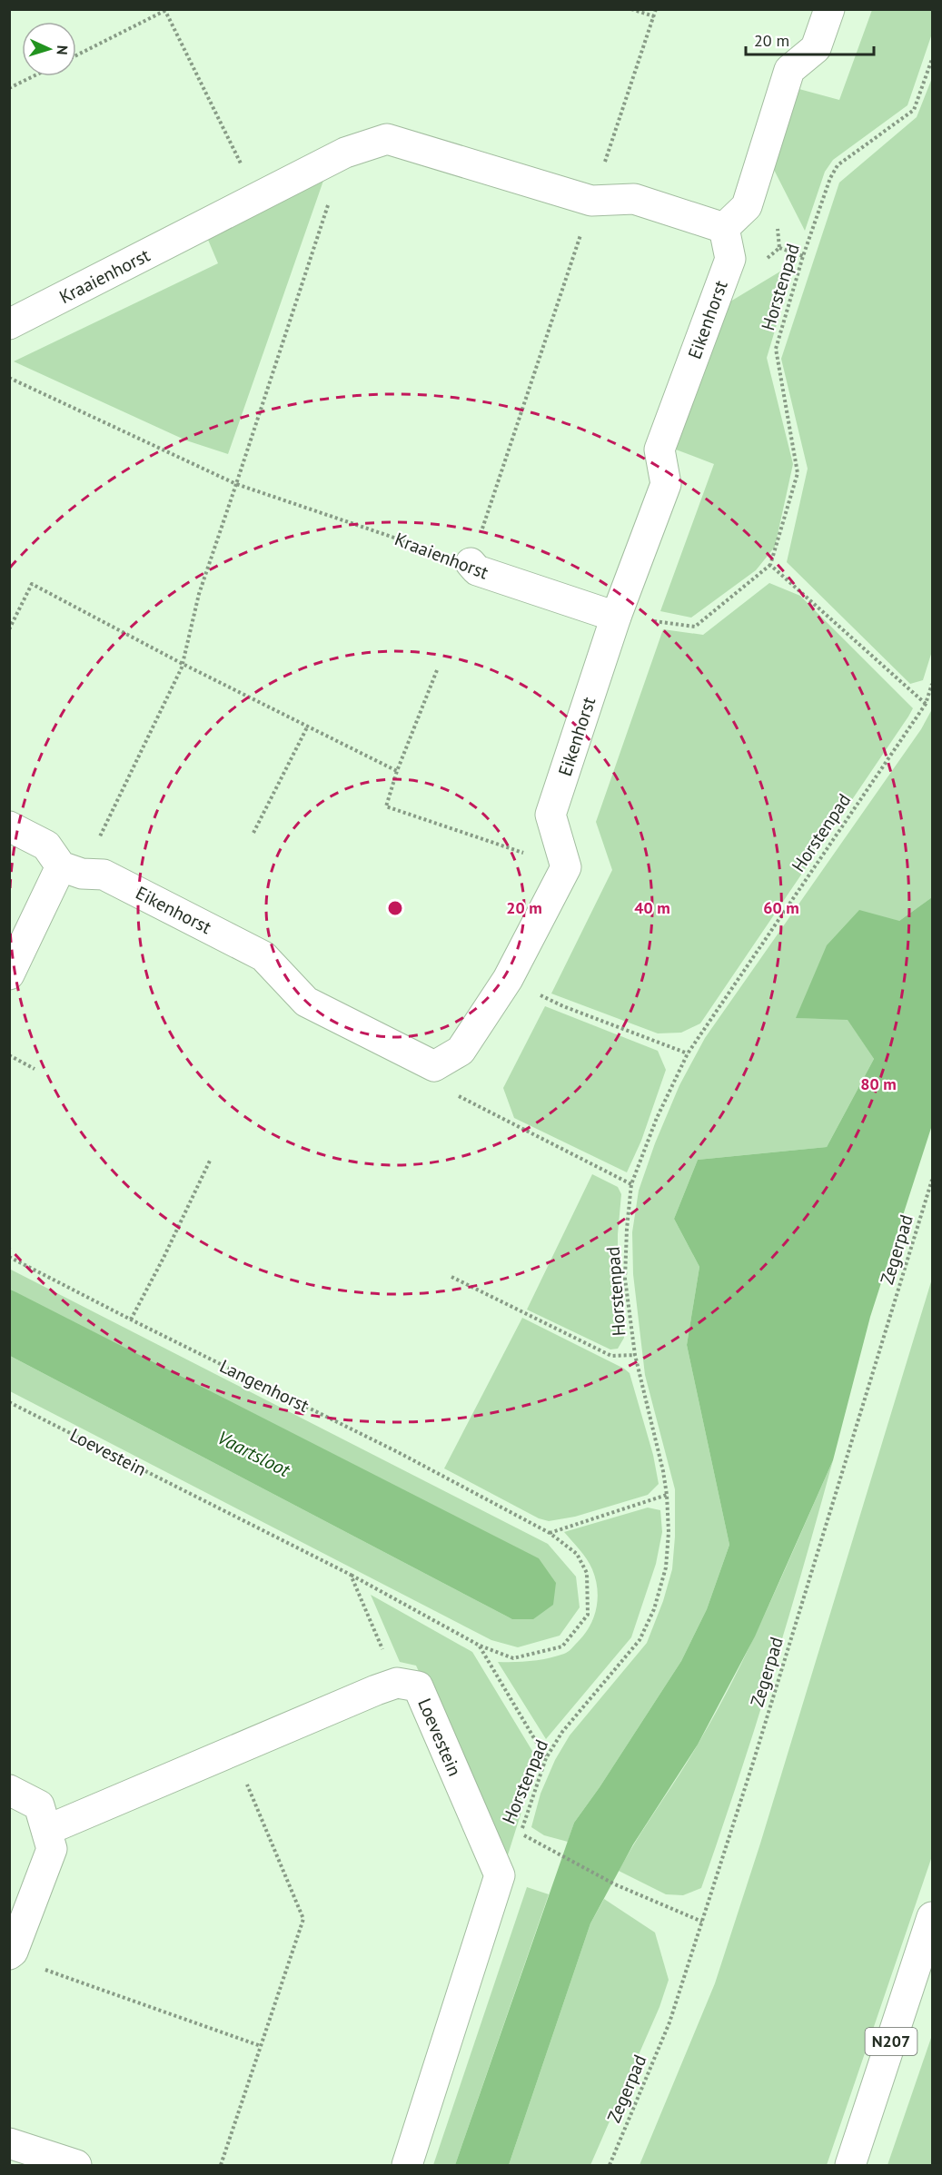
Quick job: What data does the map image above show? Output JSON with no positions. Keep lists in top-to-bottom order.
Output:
{
  "streets": {
    "street": [
      "Kraaienhorst",
      "Eikenhorst",
      "Loevestein",
      "N207"
    ],
    "path": ["Horstenpad", "Zegerpad", "Langenhorst"]
  },
  "crossings": [
    ["Kraaienhorst", "Eikenhorst"],
    ["Horstenpad", "Zegerpad"],
    ["Langenhorst", "Loevestein"]
  ],
  "water": ["Vaartsloot"],
  "scale_bar": "20 m",
  "north": "right",
  "rings": [
    "20 m",
    "40 m",
    "60 m",
    "80 m"
  ]
}
